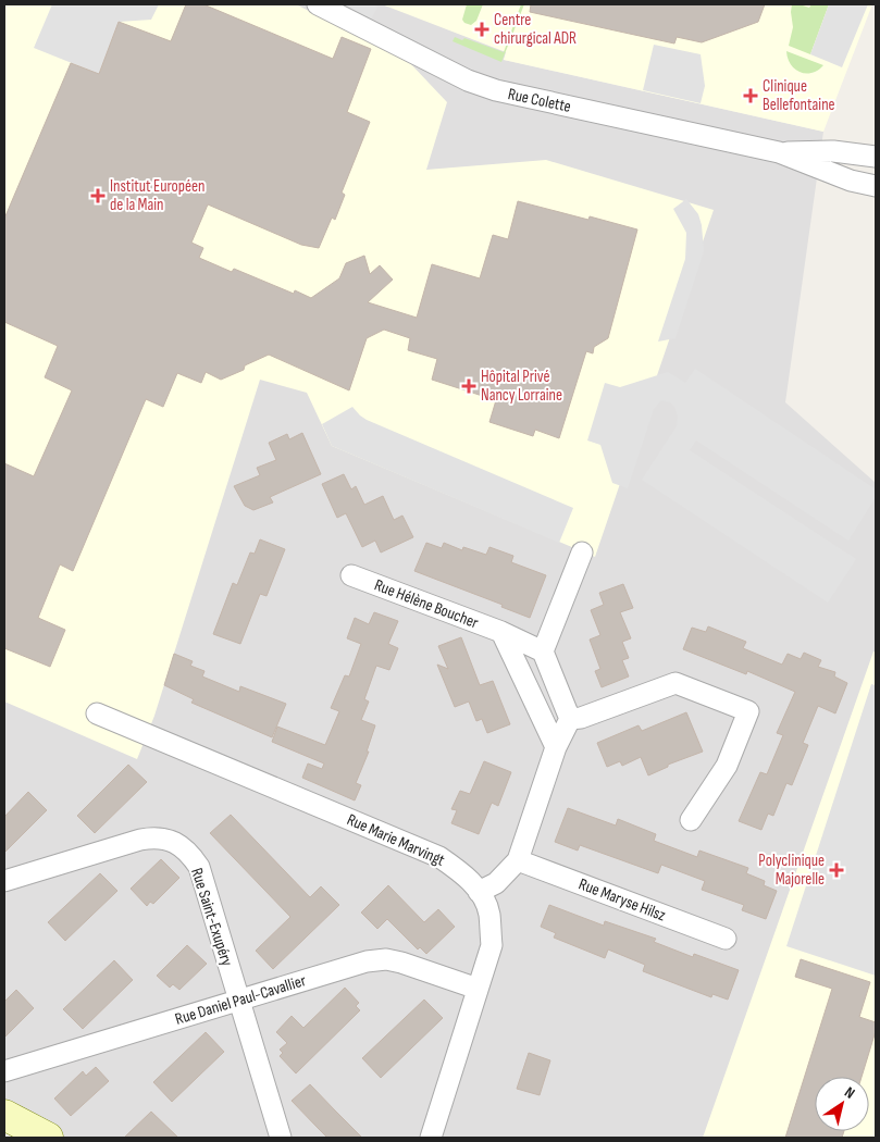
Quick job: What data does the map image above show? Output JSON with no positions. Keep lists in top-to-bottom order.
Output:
{
  "streets": {
    "street": [
      "Rue Colette",
      "Rue Hélène Boucher",
      "Rue Marie Marvingt",
      "Rue Maryse Hilsz",
      "Rue Saint-Exupéry",
      "Rue Daniel Paul-Cavallier"
    ]
  },
  "crossings": [
    ["Rue Marie Marvingt", "Rue Daniel Paul-Cavallier"],
    ["Rue Saint-Exupéry", "Rue Daniel Paul-Cavallier"]
  ],
  "places": {
    "health": [
      "Centre chirurgical ADR",
      "Clinique Bellefontaine",
      "Institut Européen de la Main",
      "Hôpital Privé Nancy Lorraine",
      "Polyclinique Majorelle"
    ]
  },
  "north": "top right"
}
